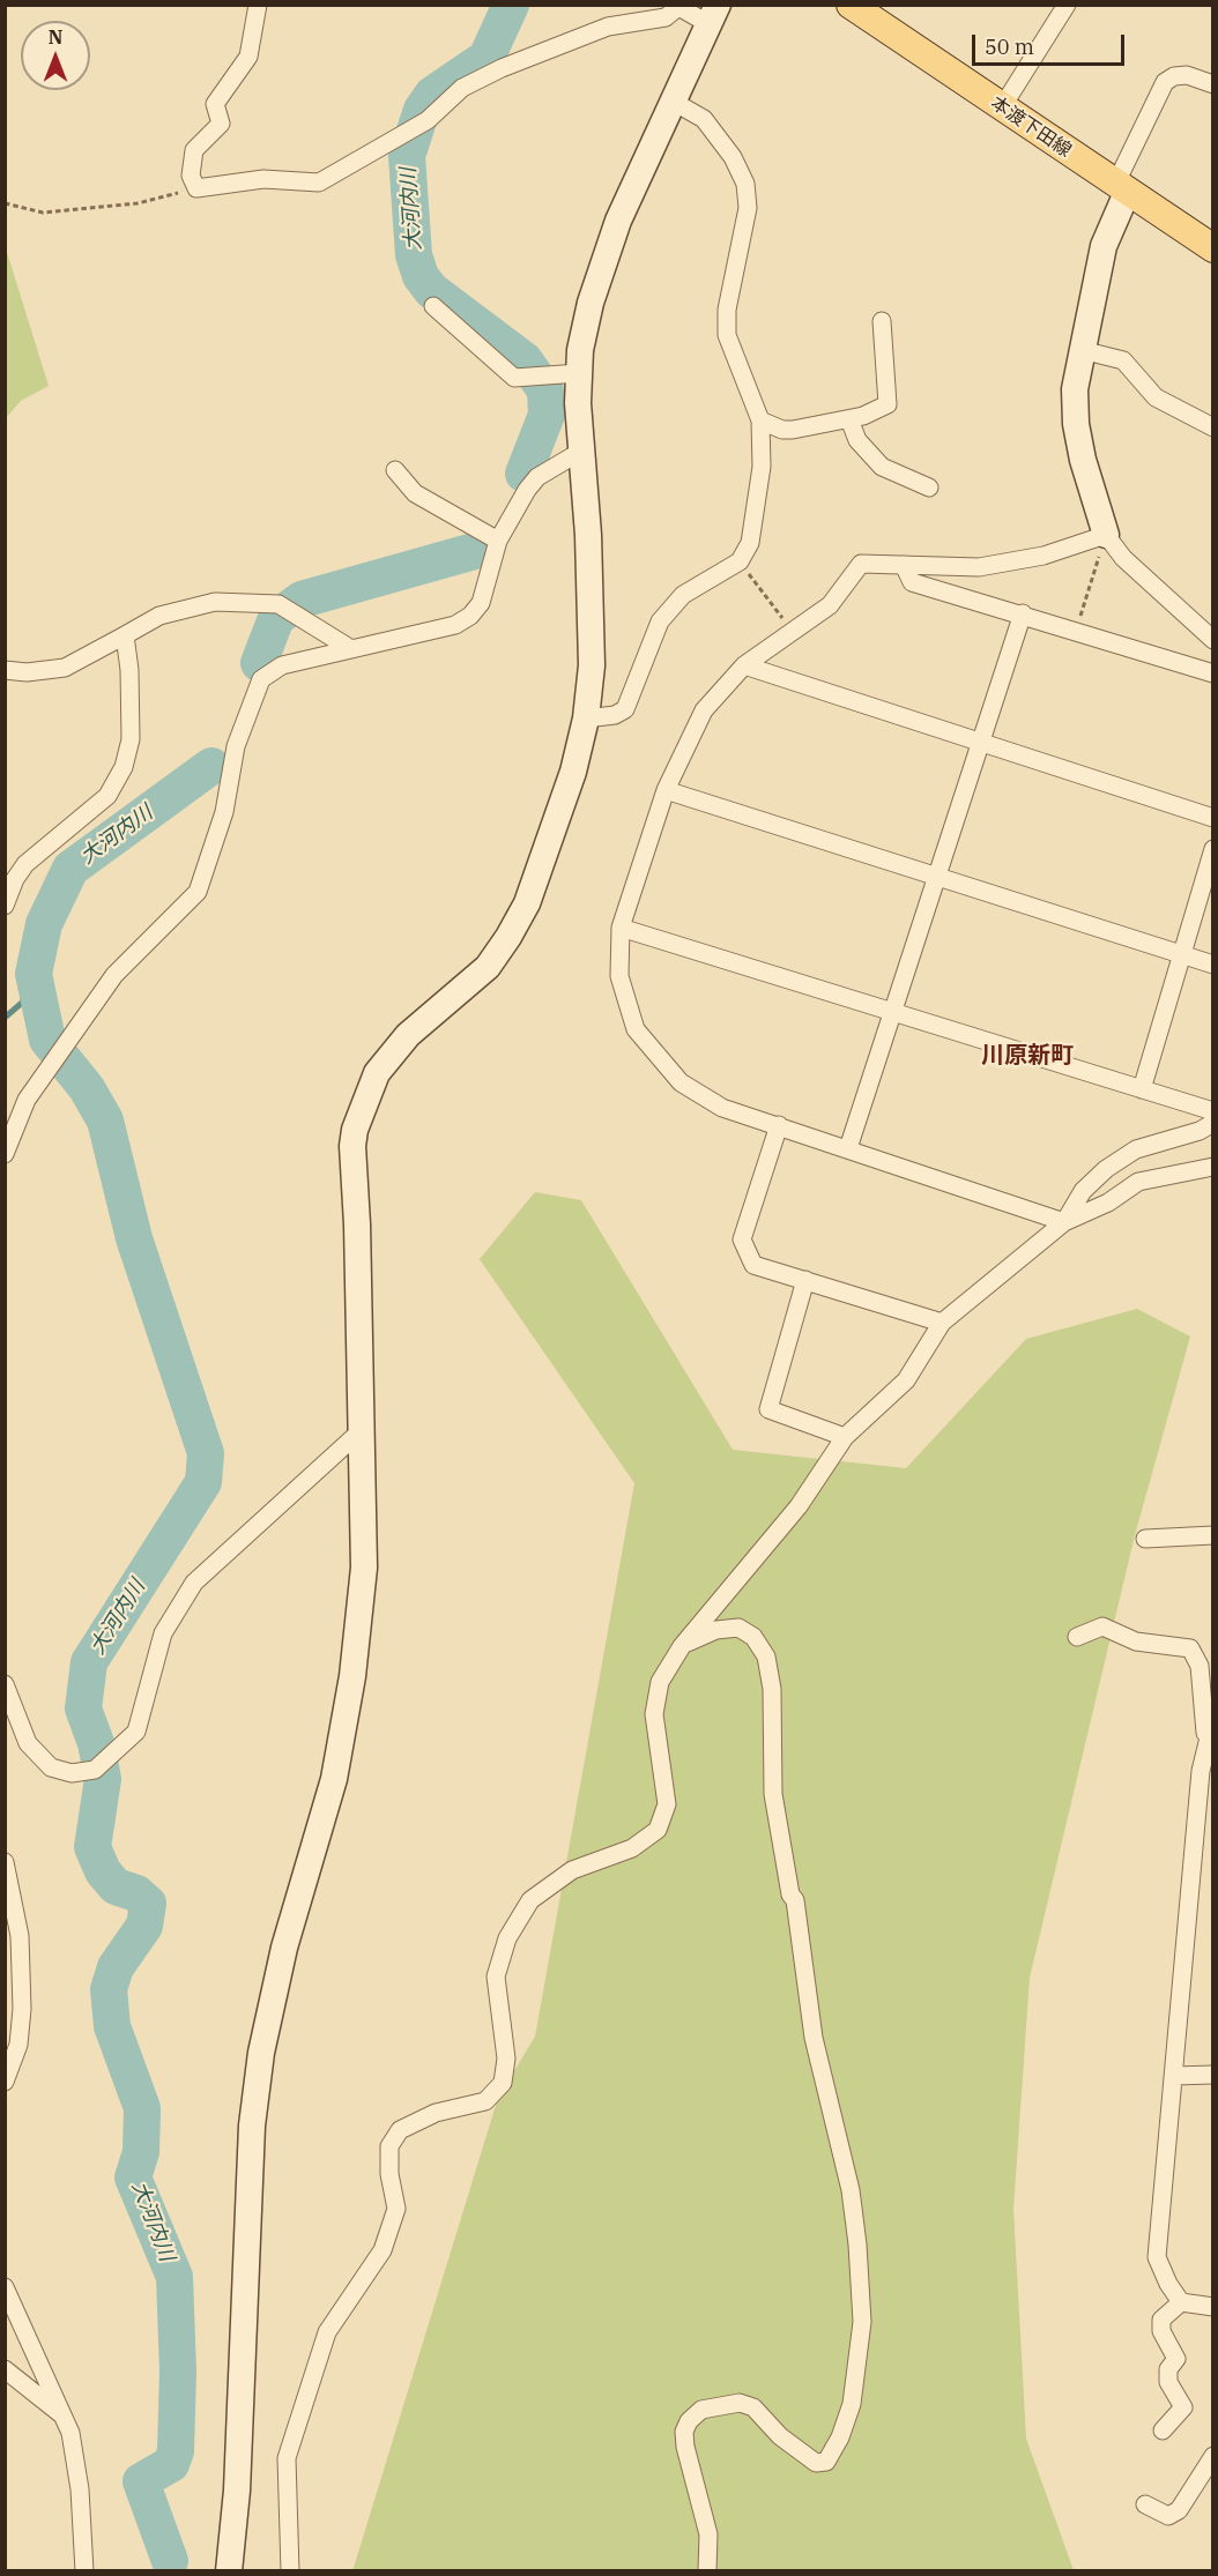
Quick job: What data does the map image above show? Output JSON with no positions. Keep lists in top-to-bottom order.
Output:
{
  "streets": {
    "main road": ["本渡下田線"]
  },
  "districts": ["川原新町"],
  "water": ["大河内川"],
  "scale_bar": "50 m",
  "north": "top"
}
